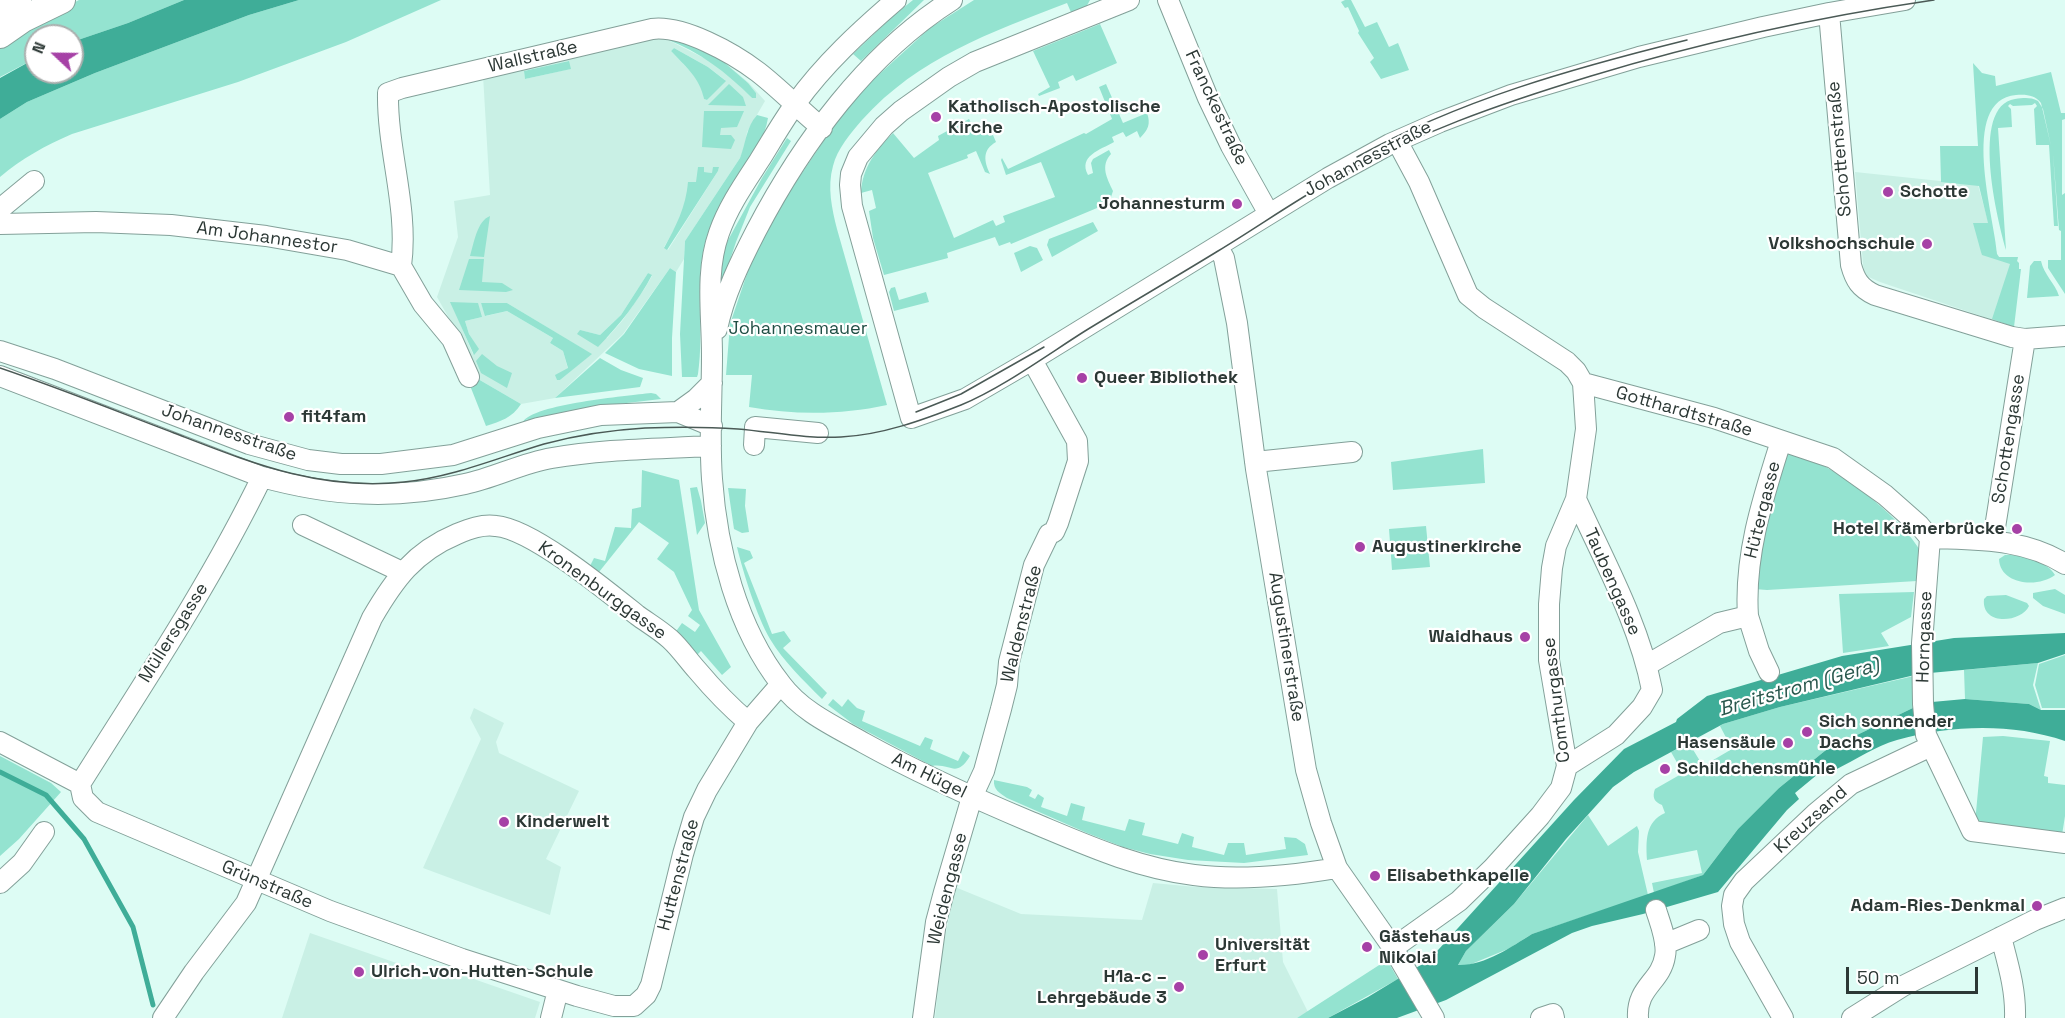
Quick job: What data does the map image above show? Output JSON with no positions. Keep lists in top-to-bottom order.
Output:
{
  "streets": {
    "street": [
      "Wallstraße",
      "Franckestraße",
      "Schottenstraße",
      "Johannesstraße",
      "Am Johannestor",
      "Gotthardtstraße",
      "Schottengasse",
      "Hütergasse",
      "Taubengasse",
      "Kronenburggasse",
      "Waldenstraße",
      "Müllersgasse",
      "Horngasse",
      "Augustinerstraße",
      "Comthurgasse",
      "Am Hügel",
      "Kreuzsand",
      "Huttenstraße",
      "Grünstraße",
      "Weidengasse"
    ]
  },
  "crossings": [
    ["Wallstraße", "Am Johannestor"],
    ["Franckestraße", "Johannesstraße"],
    ["Schottenstraße", "Johannesstraße"],
    ["Schottenstraße", "Schottengasse"],
    ["Johannesstraße", "Waldenstraße"],
    ["Johannesstraße", "Müllersgasse"],
    ["Johannesstraße", "Augustinerstraße"],
    ["Johannesstraße", "Am Hügel"],
    ["Gotthardtstraße", "Hütergasse"],
    ["Gotthardtstraße", "Horngasse"],
    ["Gotthardtstraße", "Comthurgasse"],
    ["Taubengasse", "Comthurgasse"],
    ["Kronenburggasse", "Huttenstraße"],
    ["Kronenburggasse", "Grünstraße"],
    ["Waldenstraße", "Am Hügel"],
    ["Waldenstraße", "Weidengasse"],
    ["Müllersgasse", "Grünstraße"],
    ["Horngasse", "Kreuzsand"],
    ["Augustinerstraße", "Comthurgasse"],
    ["Augustinerstraße", "Am Hügel"],
    ["Am Hügel", "Huttenstraße"],
    ["Am Hügel", "Weidengasse"],
    ["Huttenstraße", "Grünstraße"]
  ],
  "water": ["Breitstrom (Gera)"],
  "parks": ["Johannesmauer"],
  "places": [
    "Katholisch-Apostolische Kirche",
    "Schotte",
    "Johannesturm",
    "Volkshochschule",
    "Queer Bibliothek",
    "fit4fam",
    "Hotel Krämerbrücke",
    "Augustinerkirche",
    "Waidhaus",
    "Sich sonnender Dachs",
    "Hasensäule",
    "Schildchensmühle",
    "Kinderwelt",
    "Elisabethkapelle",
    "Adam-Ries-Denkmal",
    "Gästehaus Nikolai",
    "Universität Erfurt",
    "Ulrich-von-Hutten-Schule",
    "H1a-c – Lehrgebäude 3"
  ],
  "scale_bar": "50 m",
  "north": "left"
}
